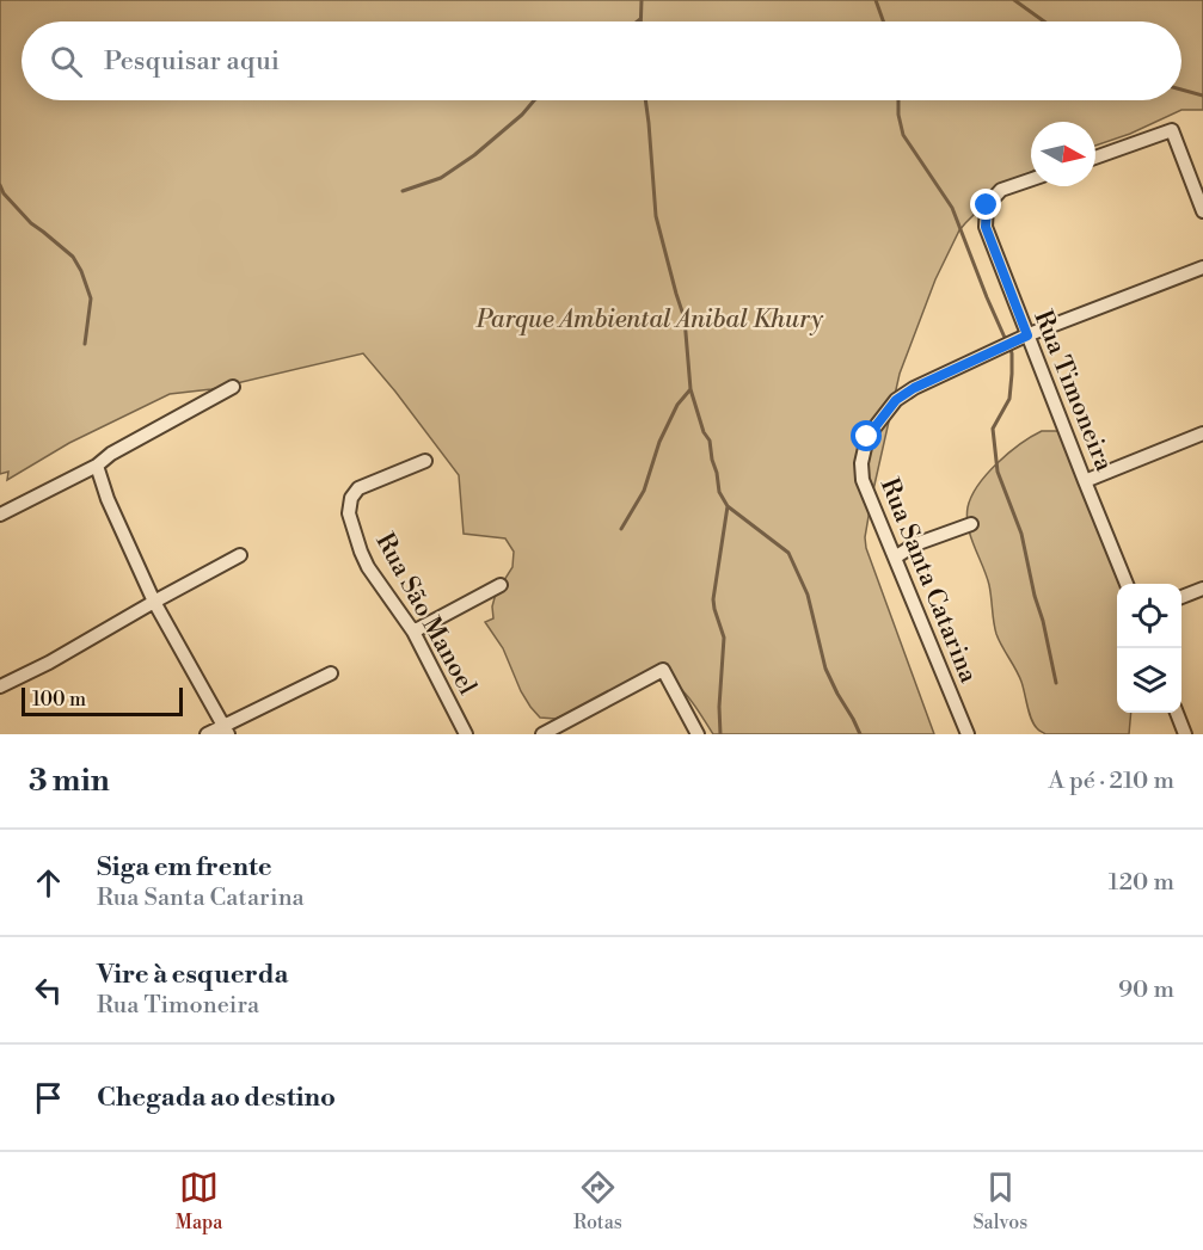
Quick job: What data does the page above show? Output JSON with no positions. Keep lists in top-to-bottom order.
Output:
{
  "streets": {
    "street": ["Rua Timoneira", "Rua Santa Catarina", "Rua São Manoel"]
  },
  "crossings": [
    ["Rua Timoneira", "Rua Santa Catarina"]
  ],
  "parks": ["Parque Ambiental Anibal Khury"],
  "scale_bar": "100 m",
  "north": "right",
  "page": {
    "search": "Pesquisar aqui",
    "scale": "100 m",
    "heading": ["3 min", "A pé · 210 m"],
    "list": [
      ["Siga em frente", "Rua Santa Catarina", "120 m"],
      ["Vire à esquerda", "Rua Timoneira", "90 m"],
      "Chegada ao destino"
    ],
    "nav": ["Mapa", "Rotas", "Salvos"]
  }
}
